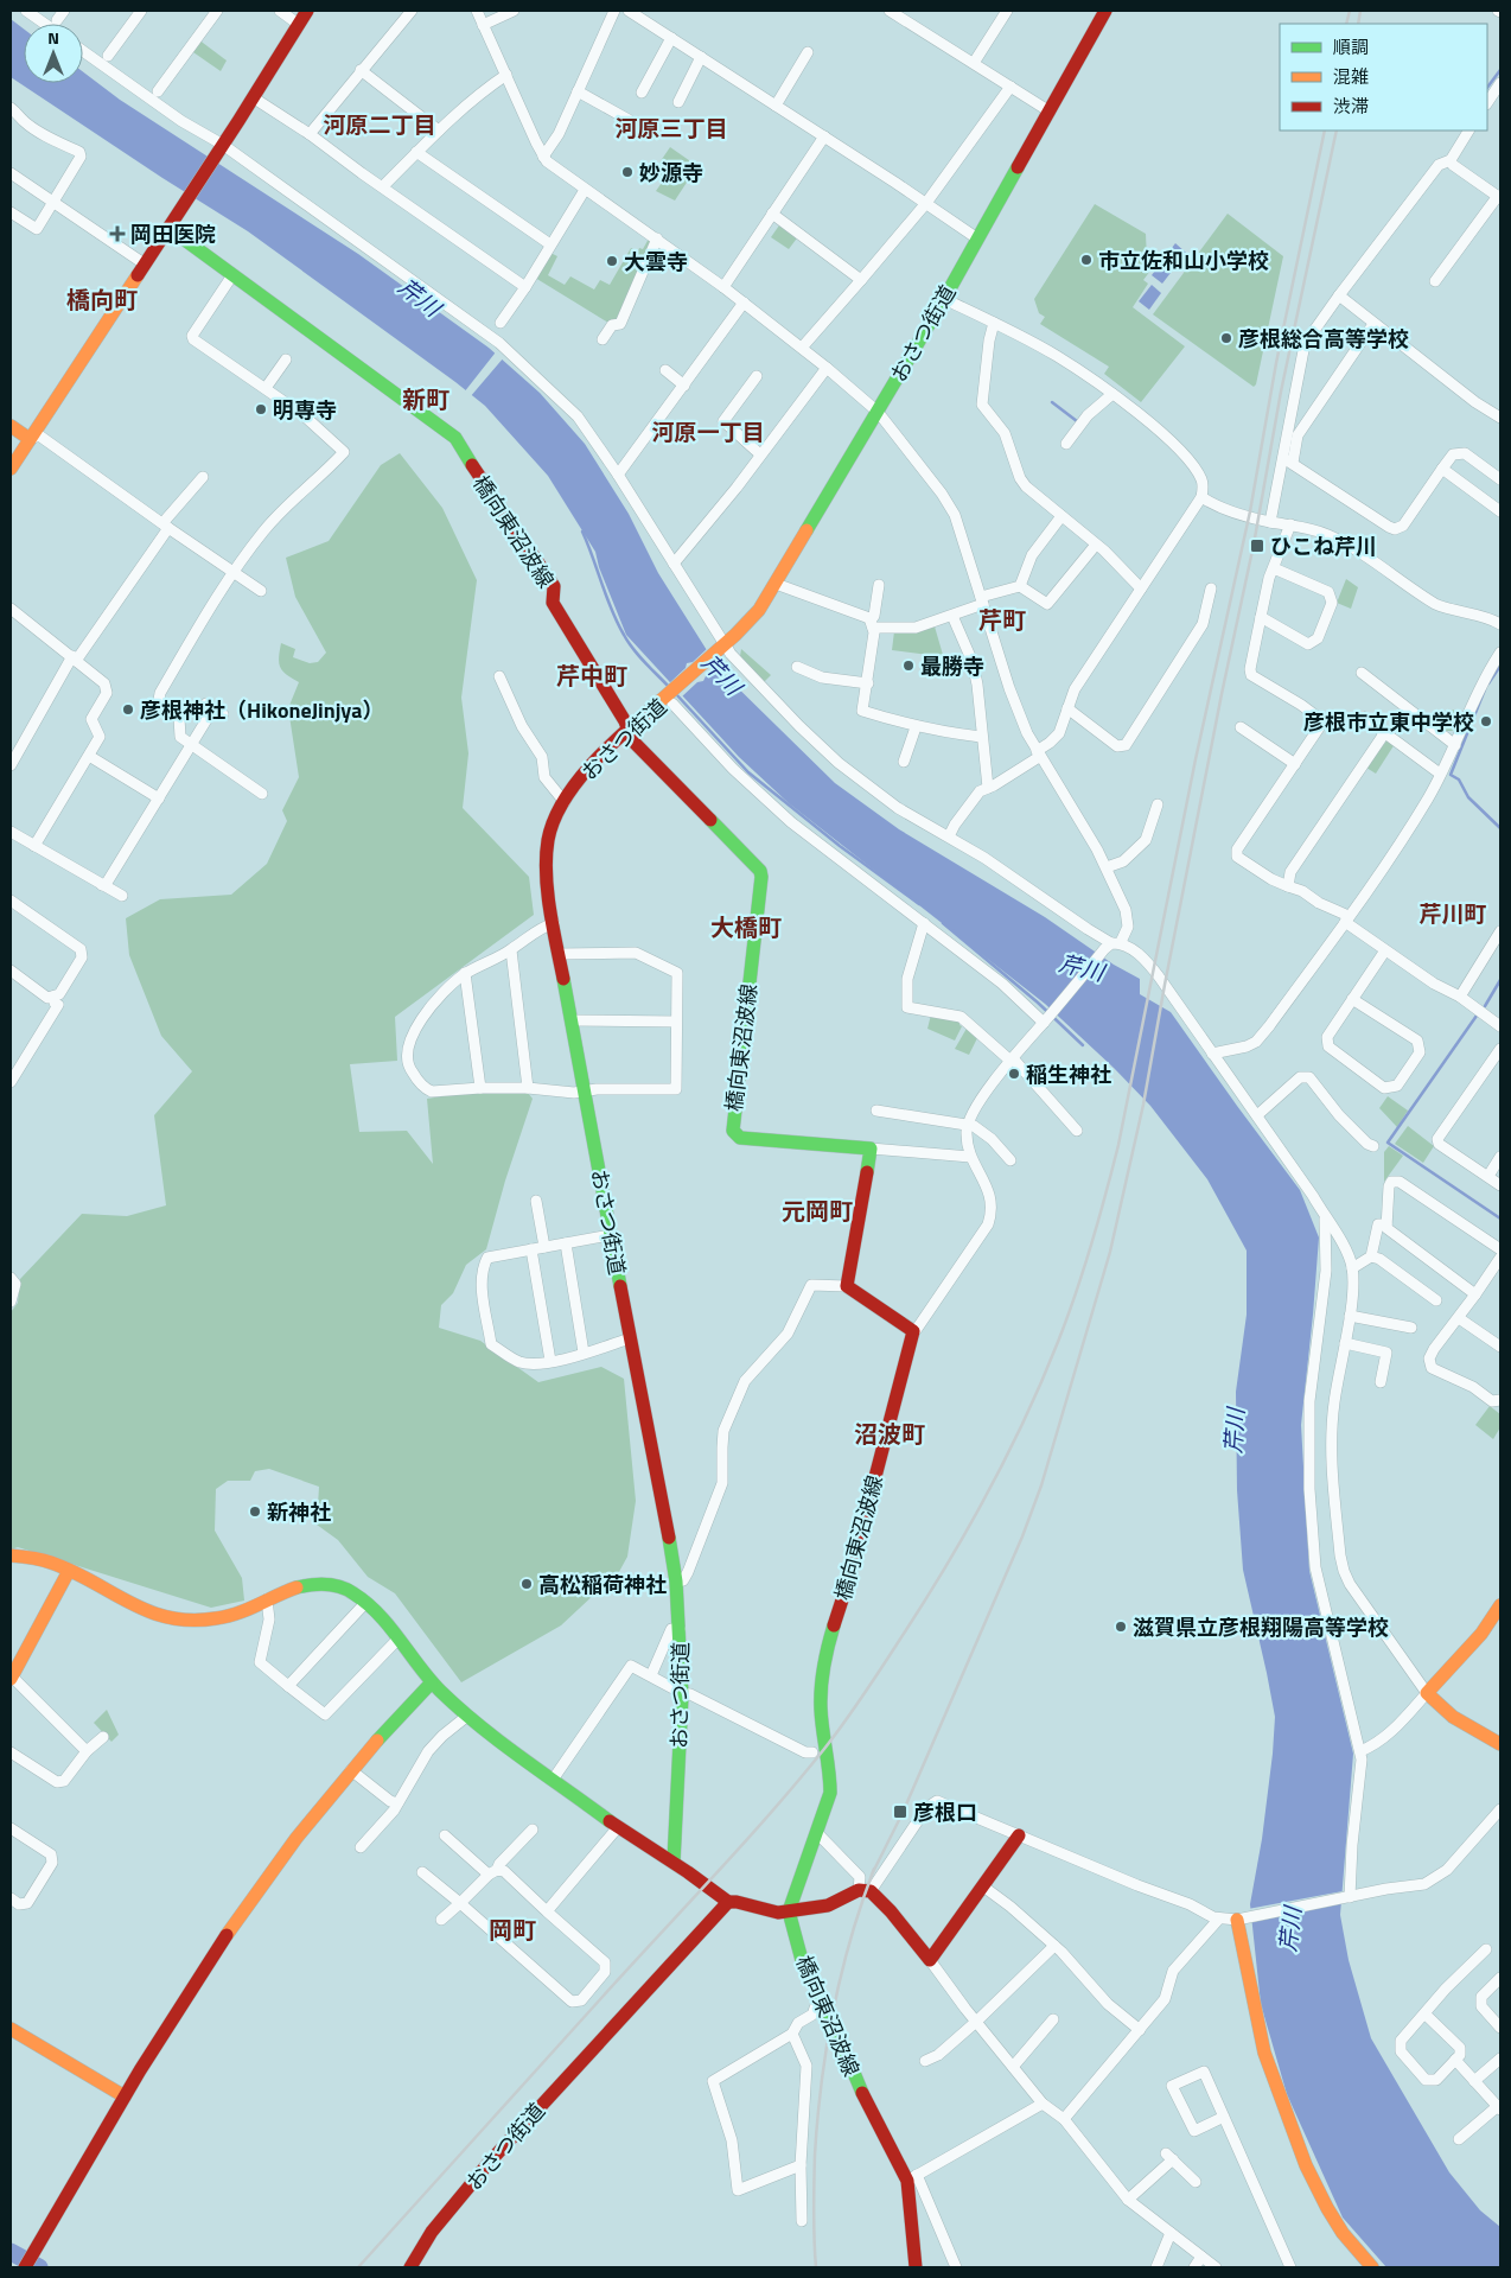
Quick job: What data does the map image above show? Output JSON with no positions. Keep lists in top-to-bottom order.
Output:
{
  "streets": {
    "street": ["おさつ街道", "橋向東沼波線"]
  },
  "crossings": [
    ["おさつ街道", "橋向東沼波線"]
  ],
  "districts": [
    "河原二丁目",
    "河原三丁目",
    "橋向町",
    "新町",
    "河原一丁目",
    "芹町",
    "芹中町",
    "芹川町",
    "大橋町",
    "元岡町",
    "沼波町",
    "岡町"
  ],
  "water": ["芹川"],
  "places": {
    "other": [
      "妙源寺",
      "市立佐和山小学校",
      "大雲寺",
      "彦根総合高等学校",
      "明専寺",
      "最勝寺",
      "彦根神社（HikoneJinjya）",
      "彦根市立東中学校",
      "稲生神社",
      "新神社",
      "高松稲荷神社",
      "滋賀県立彦根翔陽高等学校"
    ],
    "health": ["岡田医院"],
    "transit": ["ひこね芹川", "彦根口"]
  },
  "legend": ["順調", "混雑", "渋滞"],
  "north": "top"
}
